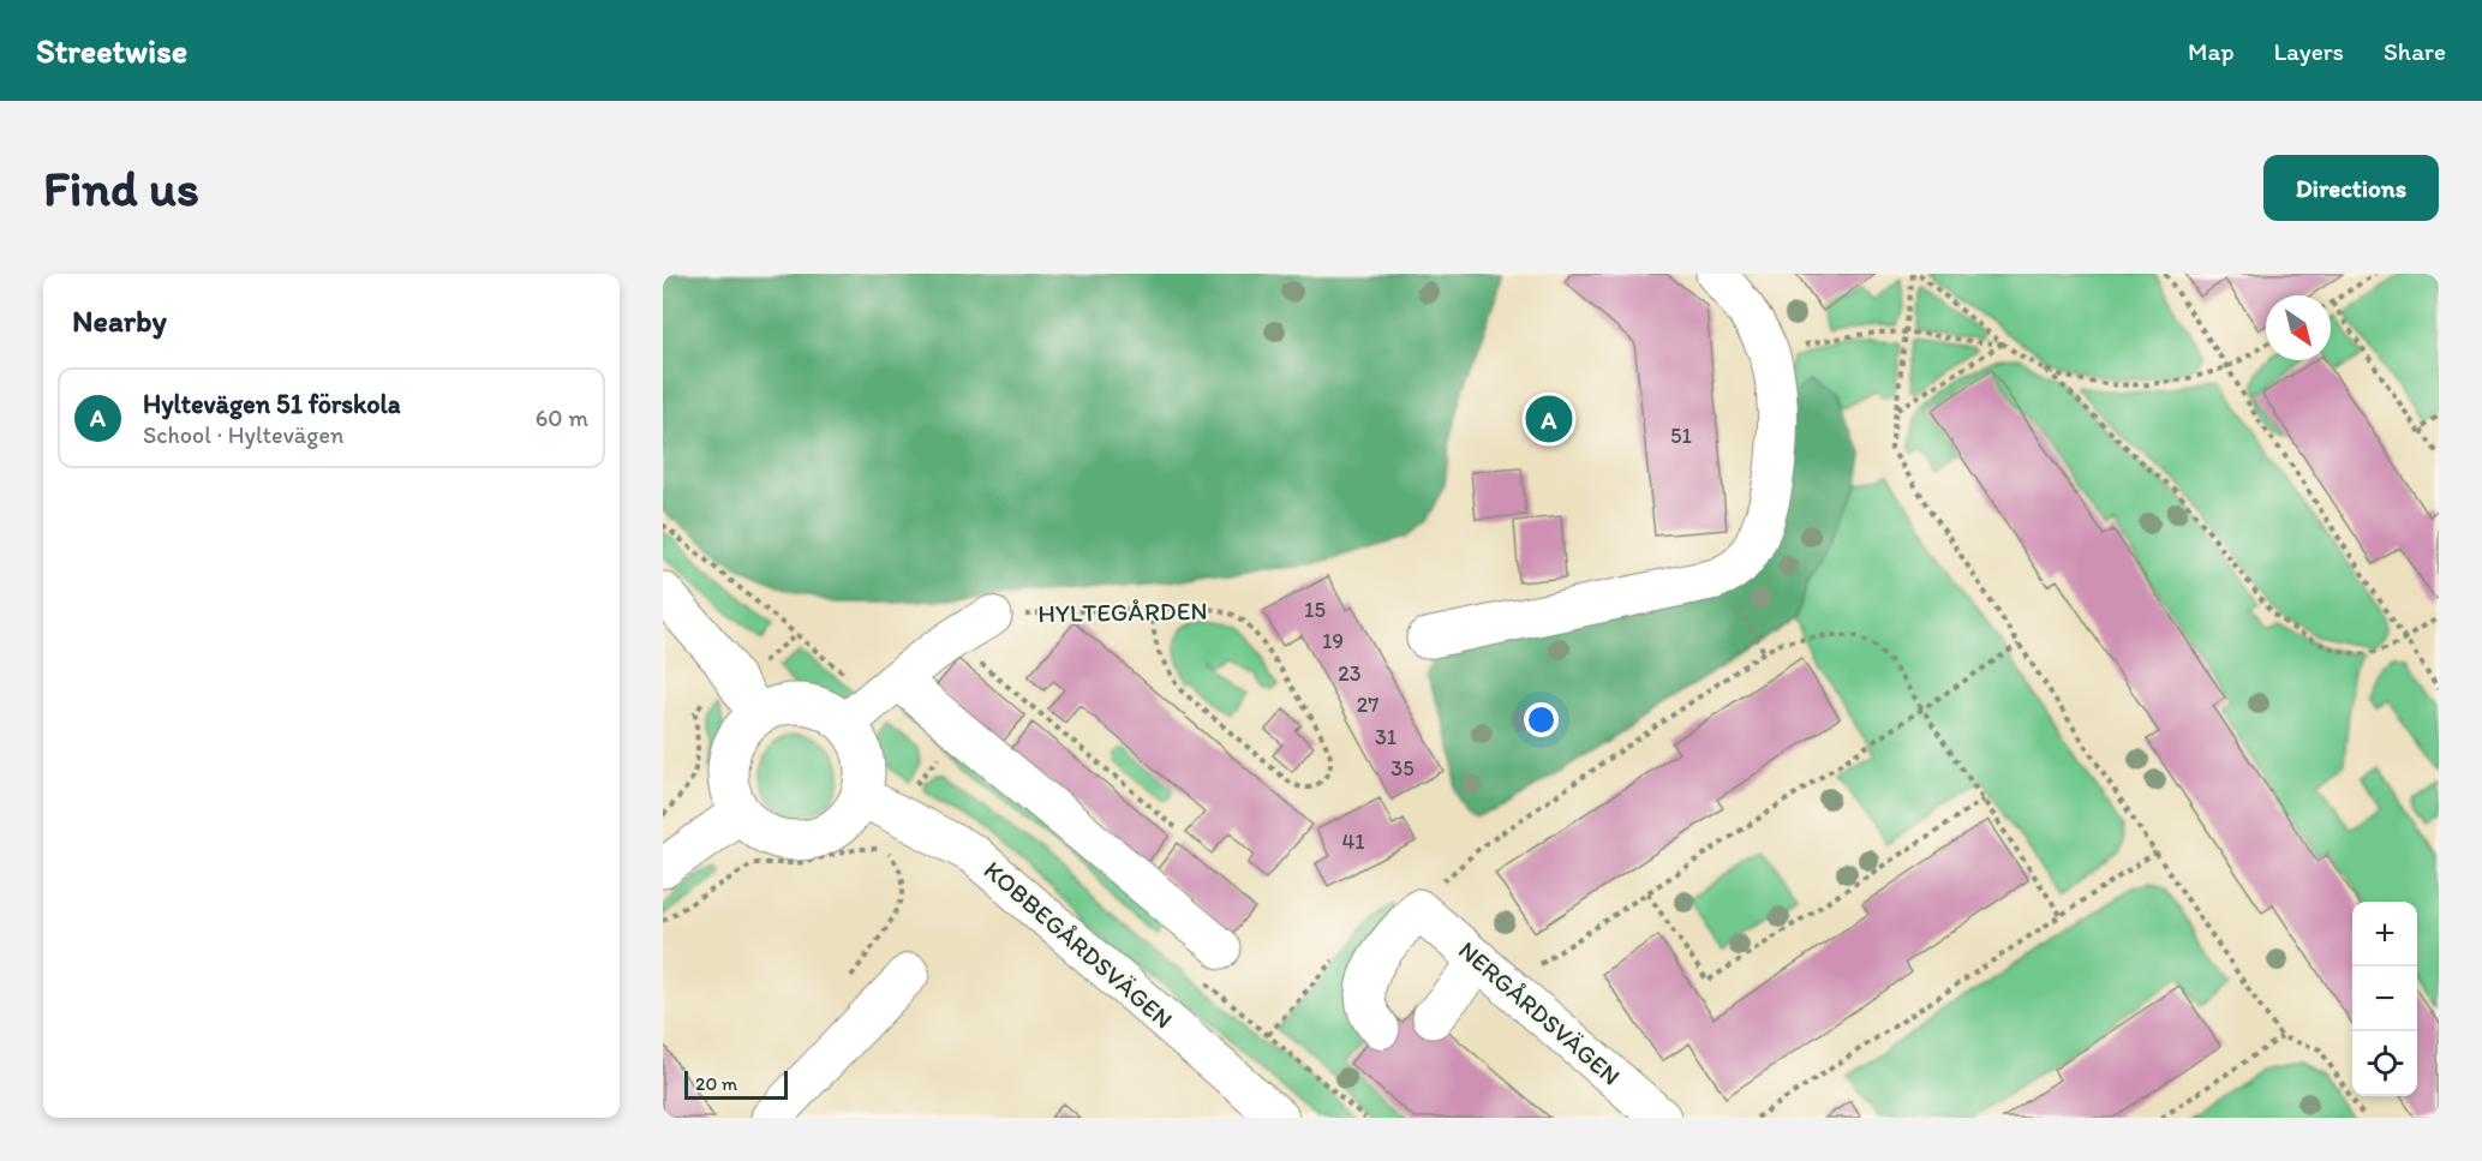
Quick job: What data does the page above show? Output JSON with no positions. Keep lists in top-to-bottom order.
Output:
{
  "streets": {
    "street": ["KOBBEGÅRDSVÄGEN", "NERGÅRDSVÄGEN"],
    "path": ["HYLTEGÅRDEN"]
  },
  "house_numbers": [
    "51",
    "15",
    "19",
    "23",
    "27",
    "31",
    "35",
    "41"
  ],
  "scale_bar": "20 m",
  "north": "bottom right",
  "page": {
    "header": "Streetwise",
    "nav": ["Map", "Layers", "Share"],
    "buttons": "Directions",
    "title": "Find us",
    "heading": "Nearby",
    "list": [
      {
        "mark": "A",
        "name": "Hyltevägen 51 förskola",
        "note": "School · Hyltevägen",
        "value": "60 m"
      }
    ],
    "pins": "A",
    "map_buttons": ["+", "−"],
    "scale": "20 m"
  }
}
